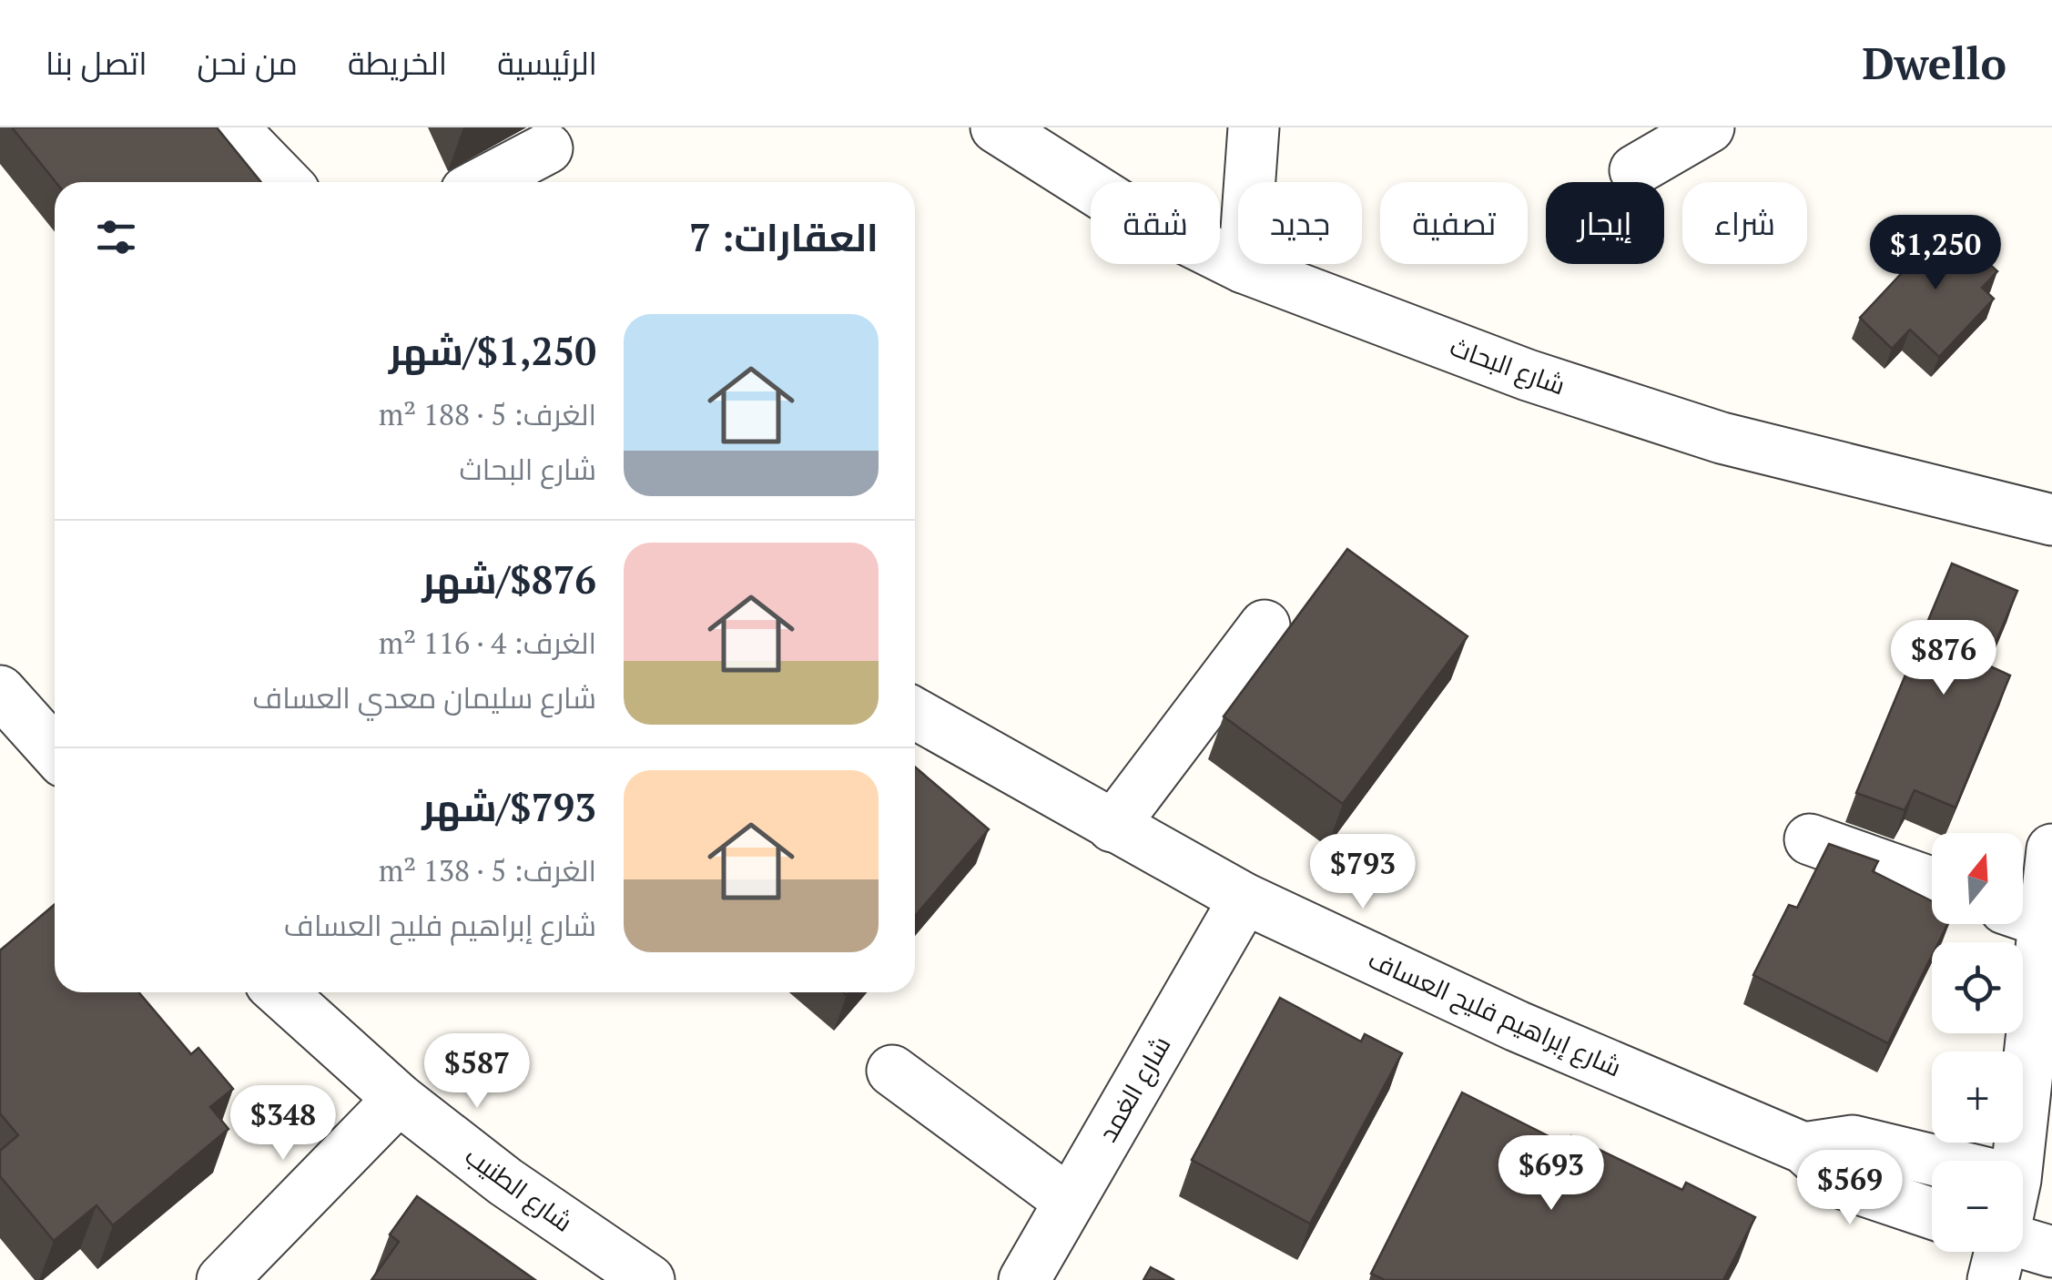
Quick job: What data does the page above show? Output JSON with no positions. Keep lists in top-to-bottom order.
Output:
{
  "streets": {
    "street": [
      "شارع البحاث",
      "شارع إبراهيم فليح العساف",
      "شارع الغمد",
      "شارع الطنيب"
    ]
  },
  "crossings": [
    ["شارع إبراهيم فليح العساف", "شارع الغمد"]
  ],
  "north": "top",
  "page": {
    "header": "Dwello",
    "nav": [
      "الرئيسية",
      "الخريطة",
      "من نحن",
      "اتصل بنا"
    ],
    "chip": [
      "شراء",
      "إيجار",
      "تصفية",
      "جديد",
      "شقة"
    ],
    "heading": "العقارات: 7",
    "price": [
      "$1,250",
      "$876",
      "$793",
      "$587",
      "$348",
      "$693",
      "$569"
    ],
    "list": [
      {
        "name": "$1,250/شهر",
        "note": "الغرف: 5 · 188 m² · شارع البحاث"
      },
      {
        "name": "$876/شهر",
        "note": "الغرف: 4 · 116 m² · شارع سليمان معدي العساف"
      },
      {
        "name": "$793/شهر",
        "note": "الغرف: 5 · 138 m² · شارع إبراهيم فليح العساف"
      }
    ],
    "map_buttons": ["+", "−"]
  }
}
